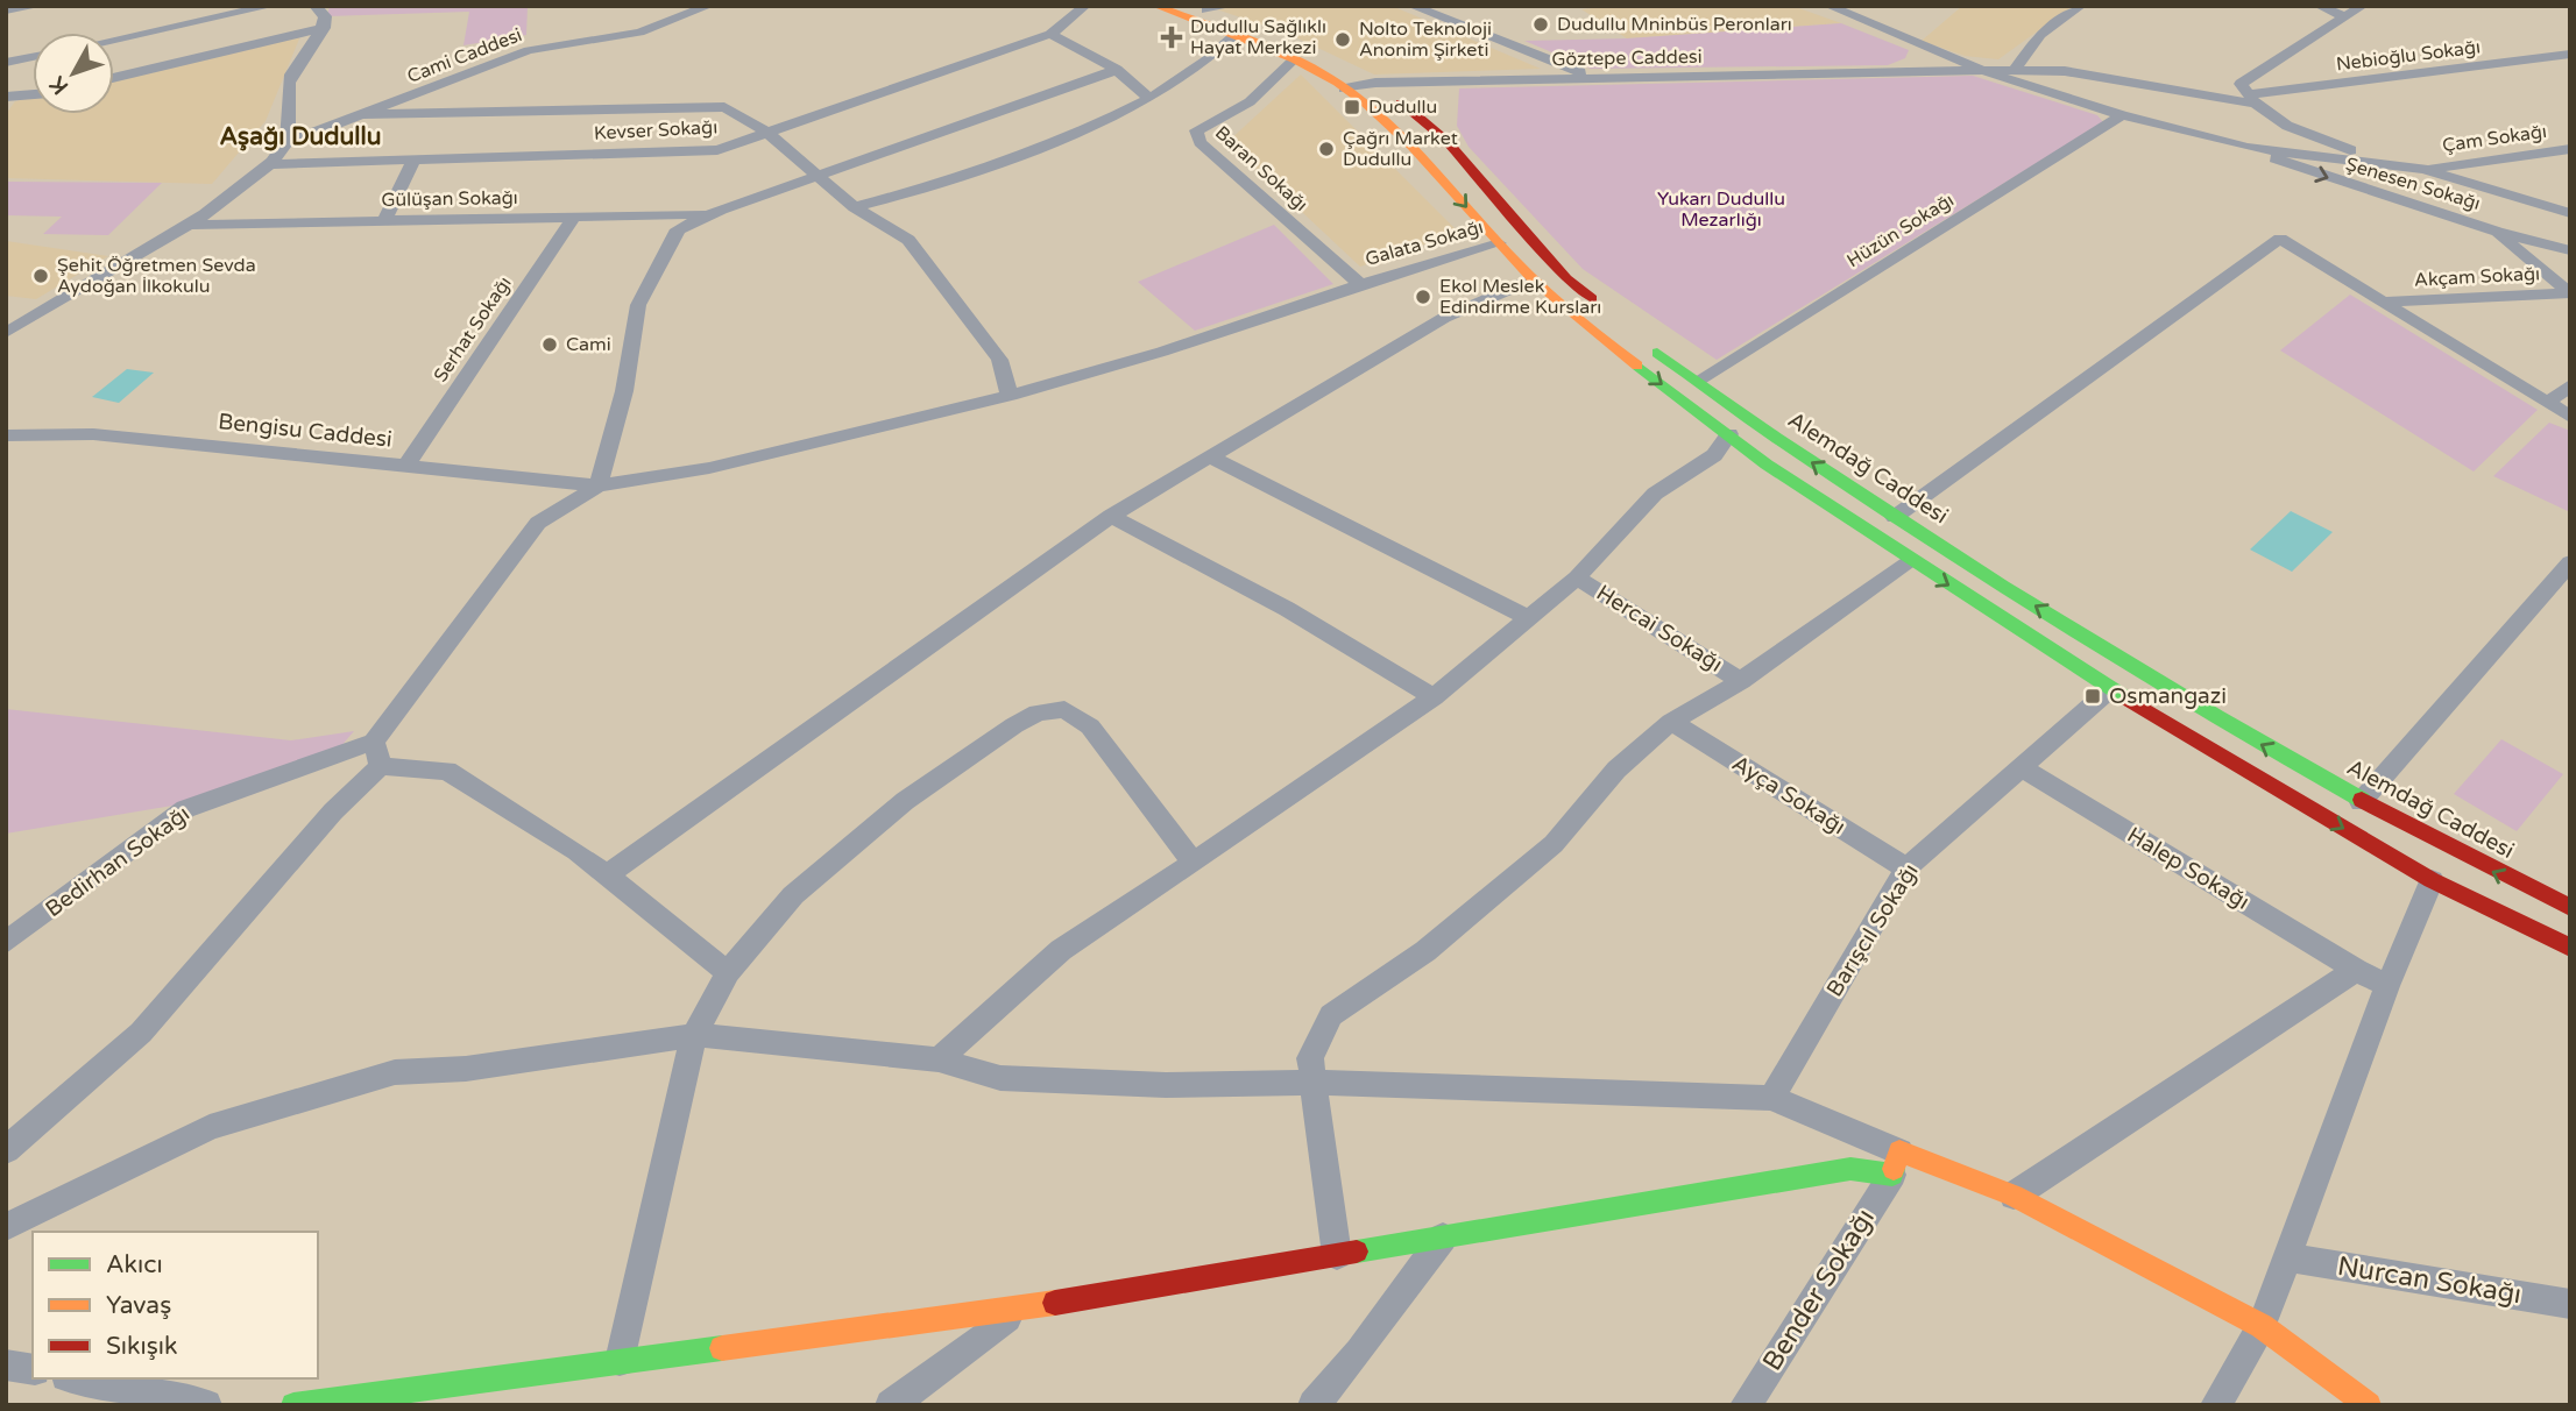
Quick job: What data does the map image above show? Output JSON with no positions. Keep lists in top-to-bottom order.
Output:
{
  "streets": {
    "main road": ["Alemdağ Caddesi"],
    "street": [
      "Cami Caddesi",
      "Nebioğlu Sokağı",
      "Göztepe Caddesi",
      "Kevser Sokağı",
      "Çam Sokağı",
      "Baran Sokağı",
      "Şenesen Sokağı",
      "Gülüşan Sokağı",
      "Hüzün Sokağı",
      "Galata Sokağı",
      "Akçam Sokağı",
      "Serhat Sokağı",
      "Bengisu Caddesi",
      "Hercai Sokağı",
      "Ayça Sokağı",
      "Bedirhan Sokağı",
      "Halep Sokağı",
      "Barışcıl Sokağı",
      "Nurcan Sokağı",
      "Bender Sokağı"
    ]
  },
  "crossings": [
    ["Nebioğlu Sokağı", "Göztepe Caddesi"],
    ["Baran Sokağı", "Galata Sokağı"],
    ["Gülüşan Sokağı", "Serhat Sokağı"],
    ["Hüzün Sokağı", "Alemdağ Caddesi"],
    ["Galata Sokağı", "Bengisu Caddesi"],
    ["Serhat Sokağı", "Bengisu Caddesi"],
    ["Ayça Sokağı", "Barışcıl Sokağı"],
    ["Halep Sokağı", "Barışcıl Sokağı"]
  ],
  "districts": ["Aşağı Dudullu"],
  "parks": ["Yukarı Dudullu Mezarlığı"],
  "places": {
    "other": [
      "Dudullu Mninbüs Peronları",
      "Nolto Teknoloji Anonim Şirketi",
      "Çağrı Market Dudullu",
      "Şehit Öğretmen Sevda Aydoğan İlkokulu",
      "Ekol Meslek Edindirme Kursları",
      "Cami"
    ],
    "health": ["Dudullu Sağlıklı Hayat Merkezi"],
    "transit": ["Dudullu", "Osmangazi"]
  },
  "legend": ["Akıcı", "Yavaş", "Sıkışık"],
  "north": "bottom left"
}
